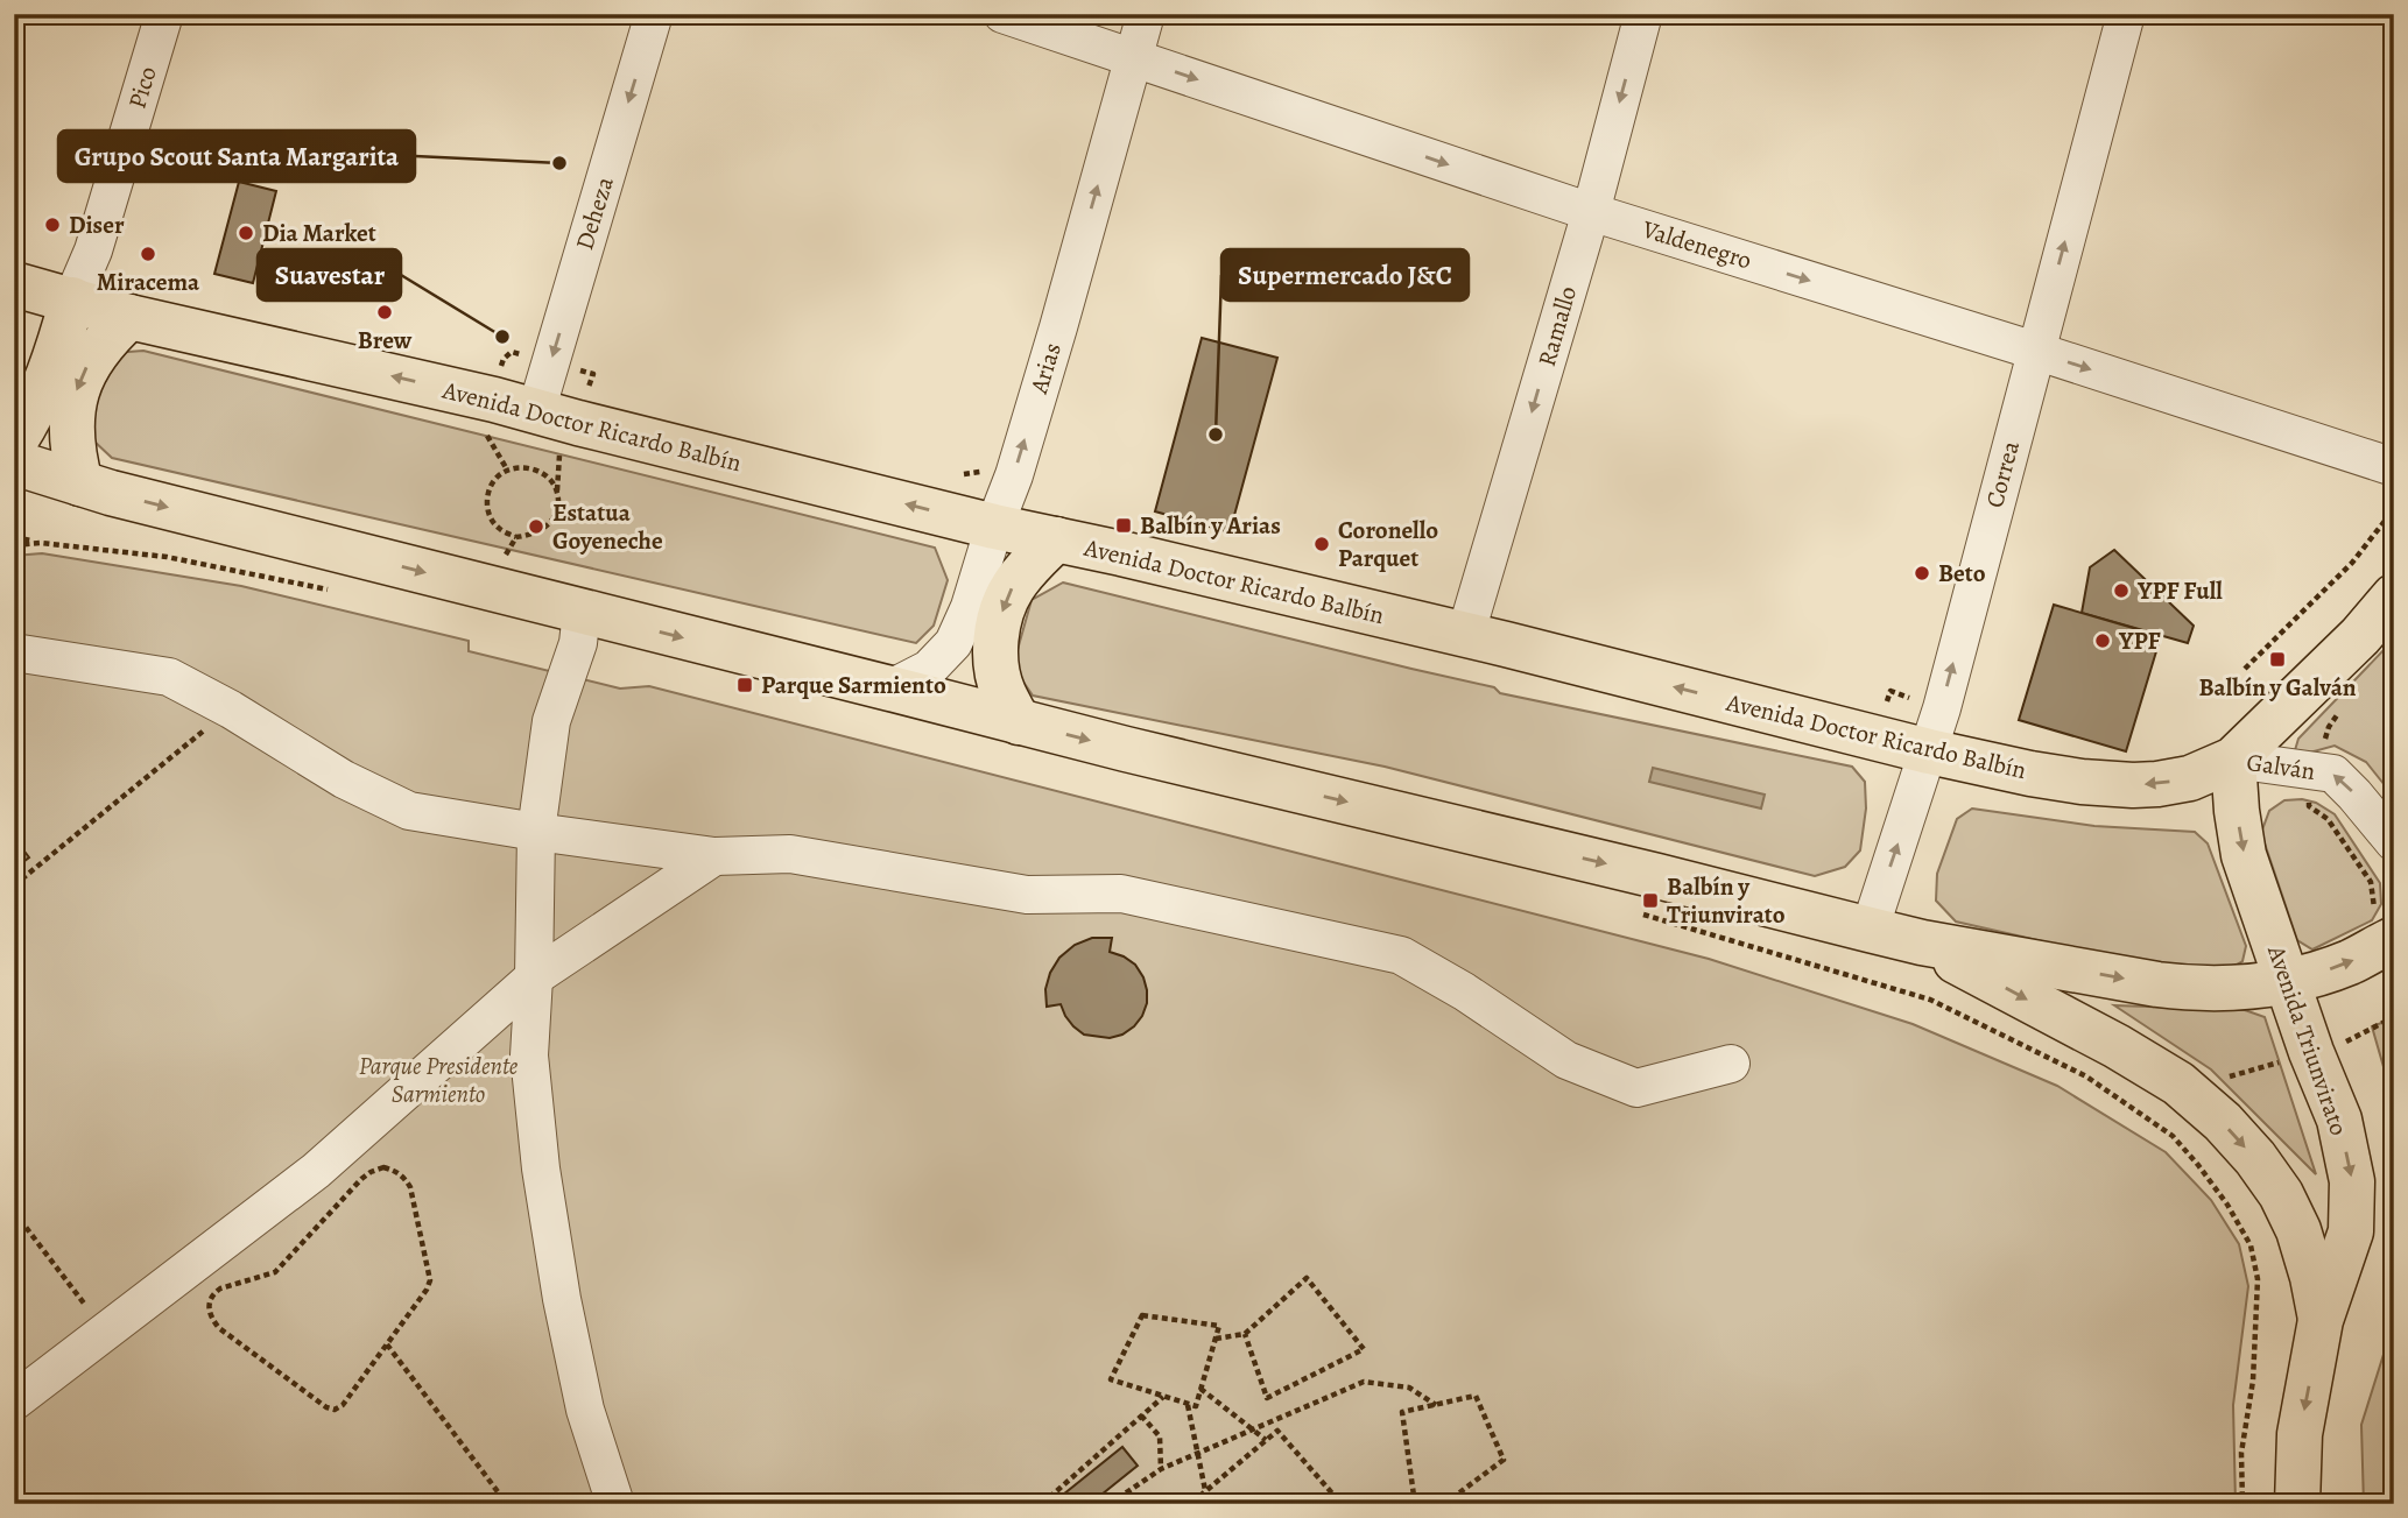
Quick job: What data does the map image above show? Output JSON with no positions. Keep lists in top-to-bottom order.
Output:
{
  "streets": {
    "main road": ["Avenida Doctor Ricardo Balbín", "Avenida Triunvirato"],
    "street": [
      "Pico",
      "Deheza",
      "Valdenegro",
      "Ramallo",
      "Arias",
      "Correa",
      "Galván"
    ]
  },
  "crossings": [
    ["Pico", "Avenida Doctor Ricardo Balbín"],
    ["Deheza", "Avenida Doctor Ricardo Balbín"],
    ["Valdenegro", "Ramallo"],
    ["Valdenegro", "Arias"],
    ["Valdenegro", "Correa"],
    ["Ramallo", "Avenida Doctor Ricardo Balbín"],
    ["Arias", "Avenida Doctor Ricardo Balbín"],
    ["Avenida Doctor Ricardo Balbín", "Correa"],
    ["Avenida Doctor Ricardo Balbín", "Galván"],
    ["Avenida Doctor Ricardo Balbín", "Avenida Triunvirato"],
    ["Galván", "Avenida Triunvirato"]
  ],
  "one_way": [
    "Deheza",
    "Valdenegro",
    "Ramallo",
    "Arias",
    "Correa",
    "Galván",
    "Avenida Triunvirato"
  ],
  "parks": ["Parque Presidente Sarmiento"],
  "places": {
    "other": [
      "Grupo Scout Santa Margarita",
      "Diser",
      "Dia Market",
      "Miracema",
      "Brew",
      "Suavestar",
      "Supermercado J&C",
      "Estatua Goyeneche",
      "Coronello Parquet",
      "Beto",
      "YPF Full",
      "YPF"
    ],
    "transit": [
      "Balbín y Arias",
      "Balbín y Galván",
      "Parque Sarmiento",
      "Balbín y Triunvirato"
    ]
  }
}
